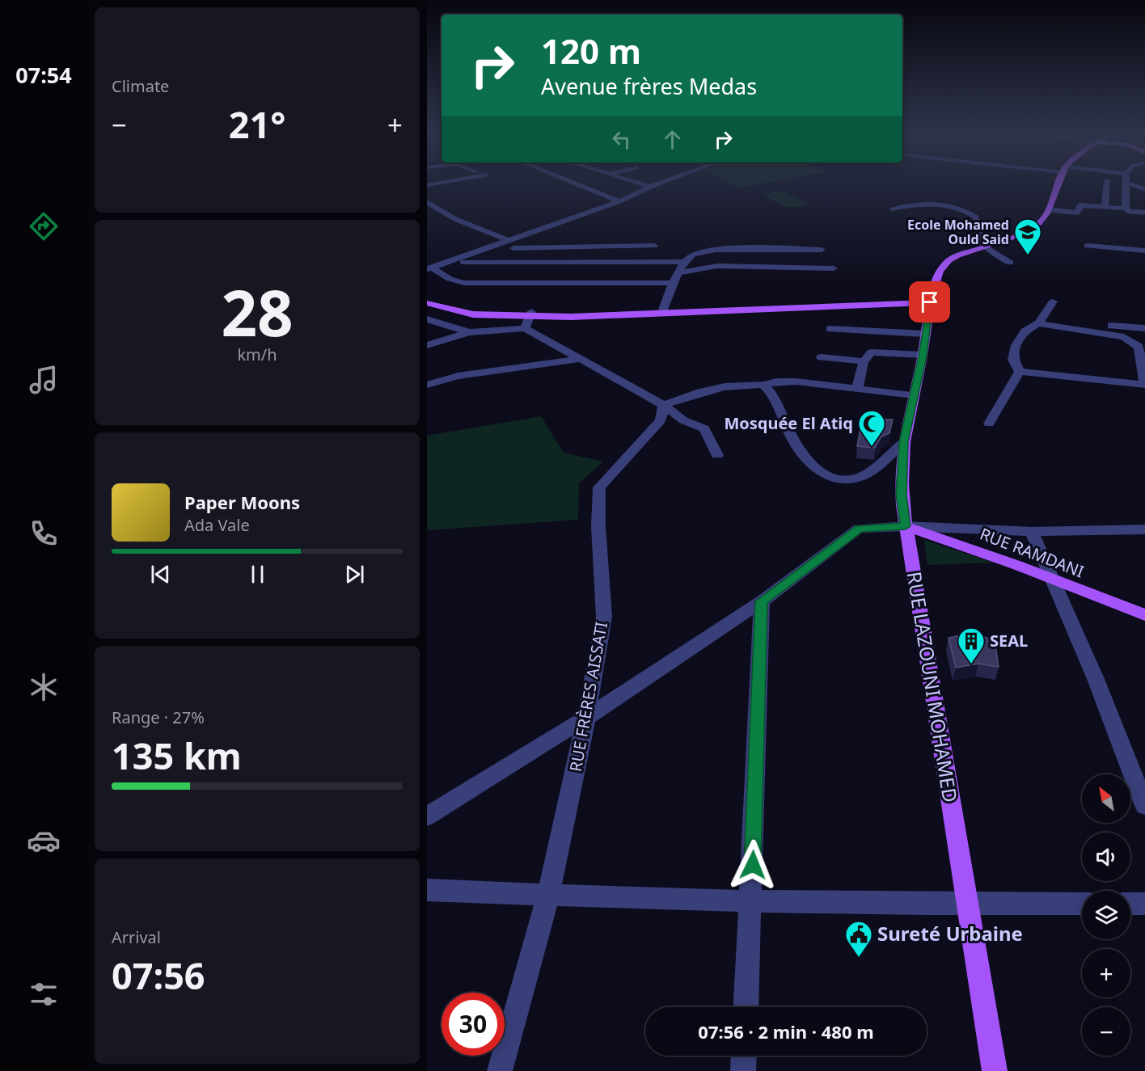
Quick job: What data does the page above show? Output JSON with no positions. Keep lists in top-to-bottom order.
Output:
{
  "streets": {
    "main road": ["RUE RAMDANI", "RUE LAZOUNI MOHAMED"],
    "street": ["RUE FRÈRES AISSATI"]
  },
  "crossings": [
    ["RUE RAMDANI", "RUE LAZOUNI MOHAMED"]
  ],
  "places": {
    "school or university": ["Ecole Mohamed Ould Said"],
    "mosque": ["Mosquée El Atiq"],
    "building": ["SEAL"],
    "public building": ["Sureté Urbaine"]
  },
  "north": "top left",
  "page": {
    "tabs": "07:54",
    "tile": [
      "Climate",
      ["28", "km/h"],
      ["Range · 27%", "135 km"],
      ["Arrival", "07:56"]
    ],
    "turn": ["120 m", "Avenue frères Medas"],
    "heat": ["−", "21°", "+"],
    "song": ["Paper Moons", "Ada Vale"],
    "map_buttons": ["+", "−"],
    "limit": "30",
    "trip": "07:56 · 2 min · 480 m"
  }
}
